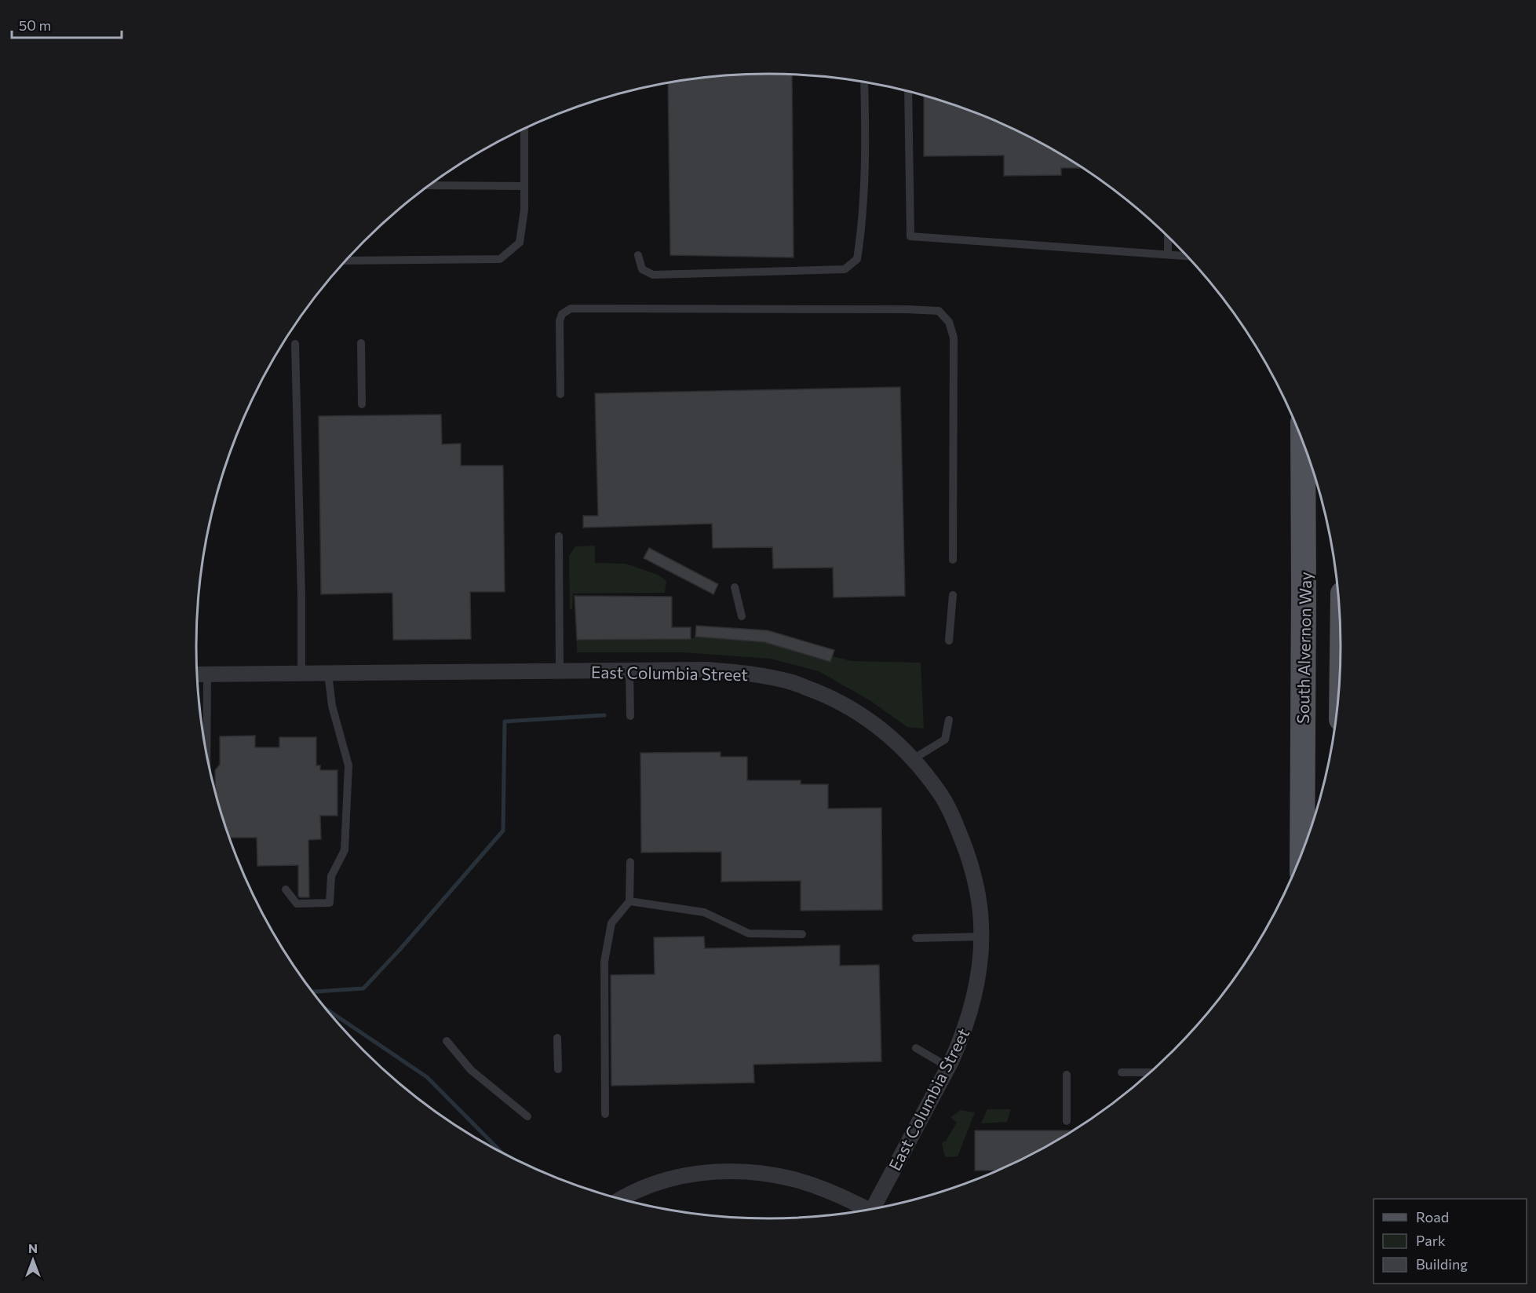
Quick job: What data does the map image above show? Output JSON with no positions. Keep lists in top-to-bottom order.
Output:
{
  "streets": {
    "main road": ["South Alvernon Way"],
    "street": ["East Columbia Street"]
  },
  "legend": ["Road", "Park", "Building"],
  "scale_bar": "50 m",
  "north": "top"
}
